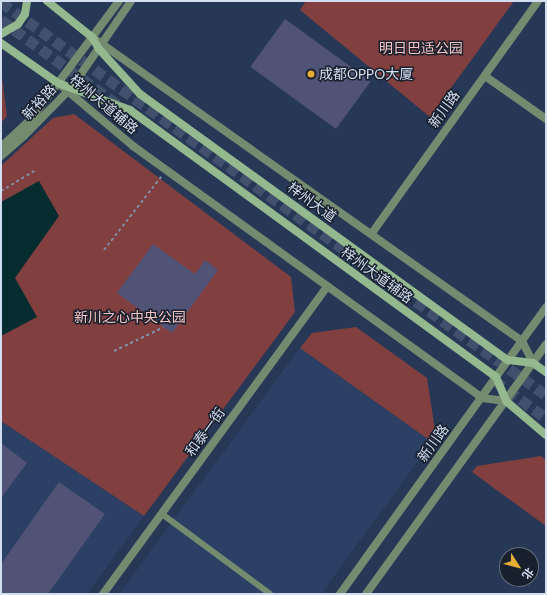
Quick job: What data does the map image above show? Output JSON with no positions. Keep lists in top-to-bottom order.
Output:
{
  "streets": {
    "main road": ["梓州大道辅路", "梓州大道"],
    "street": ["新裕路", "新川路", "和泰一街"]
  },
  "crossings": [
    ["新裕路", "梓州大道辅路"],
    ["新裕路", "梓州大道"],
    ["梓州大道辅路", "新川路"],
    ["梓州大道辅路", "和泰一街"],
    ["新川路", "梓州大道"]
  ],
  "parks": ["明日巴适公园", "新川之心中央公园"],
  "places": ["成都OPPO大厦"],
  "north": "bottom right"
}
